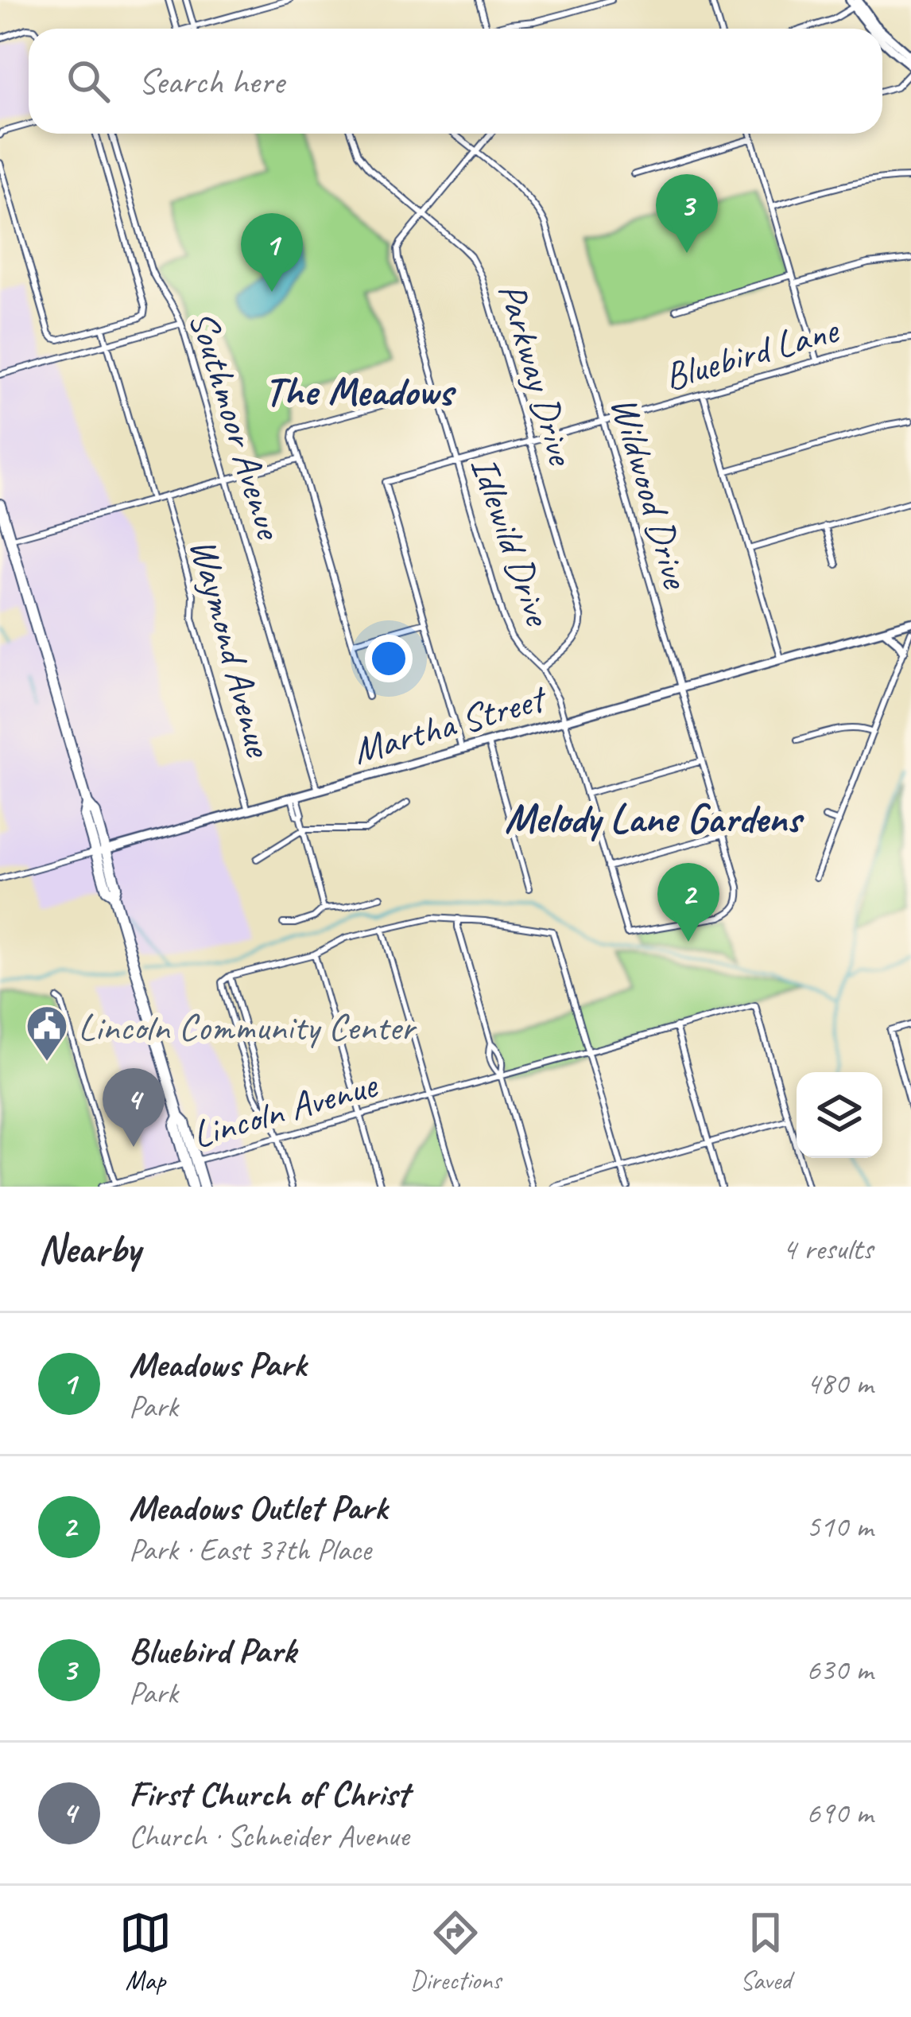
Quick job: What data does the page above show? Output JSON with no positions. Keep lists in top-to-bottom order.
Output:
{
  "streets": {
    "street": [
      "Bluebird Lane",
      "Parkway Drive",
      "Southmoor Avenue",
      "Wildwood Drive",
      "Idlewild Drive",
      "Waymond Avenue",
      "Martha Street",
      "Lincoln Avenue"
    ]
  },
  "crossings": [
    ["Bluebird Lane", "Parkway Drive"],
    ["Bluebird Lane", "Wildwood Drive"],
    ["Bluebird Lane", "Idlewild Drive"],
    ["Parkway Drive", "Idlewild Drive"],
    ["Southmoor Avenue", "Martha Street"],
    ["Wildwood Drive", "Idlewild Drive"],
    ["Wildwood Drive", "Martha Street"],
    ["Idlewild Drive", "Martha Street"],
    ["Waymond Avenue", "Martha Street"]
  ],
  "districts": ["The Meadows", "Melody Lane Gardens"],
  "places": {
    "public building": ["Lincoln Community Center"]
  },
  "page": {
    "search": "Search here",
    "pins": [
      "3",
      "1",
      "2",
      "4"
    ],
    "heading": ["Nearby", "4 results"],
    "list": [
      {
        "mark": "1",
        "name": "Meadows Park",
        "note": "Park",
        "value": "480 m"
      },
      {
        "mark": "2",
        "name": "Meadows Outlet Park",
        "note": "Park · East 37th Place",
        "value": "510 m"
      },
      {
        "mark": "3",
        "name": "Bluebird Park",
        "note": "Park",
        "value": "630 m"
      },
      {
        "mark": "4",
        "name": "First Church of Christ",
        "note": "Church · Schneider Avenue",
        "value": "690 m"
      }
    ],
    "nav": ["Map", "Directions", "Saved"]
  }
}
